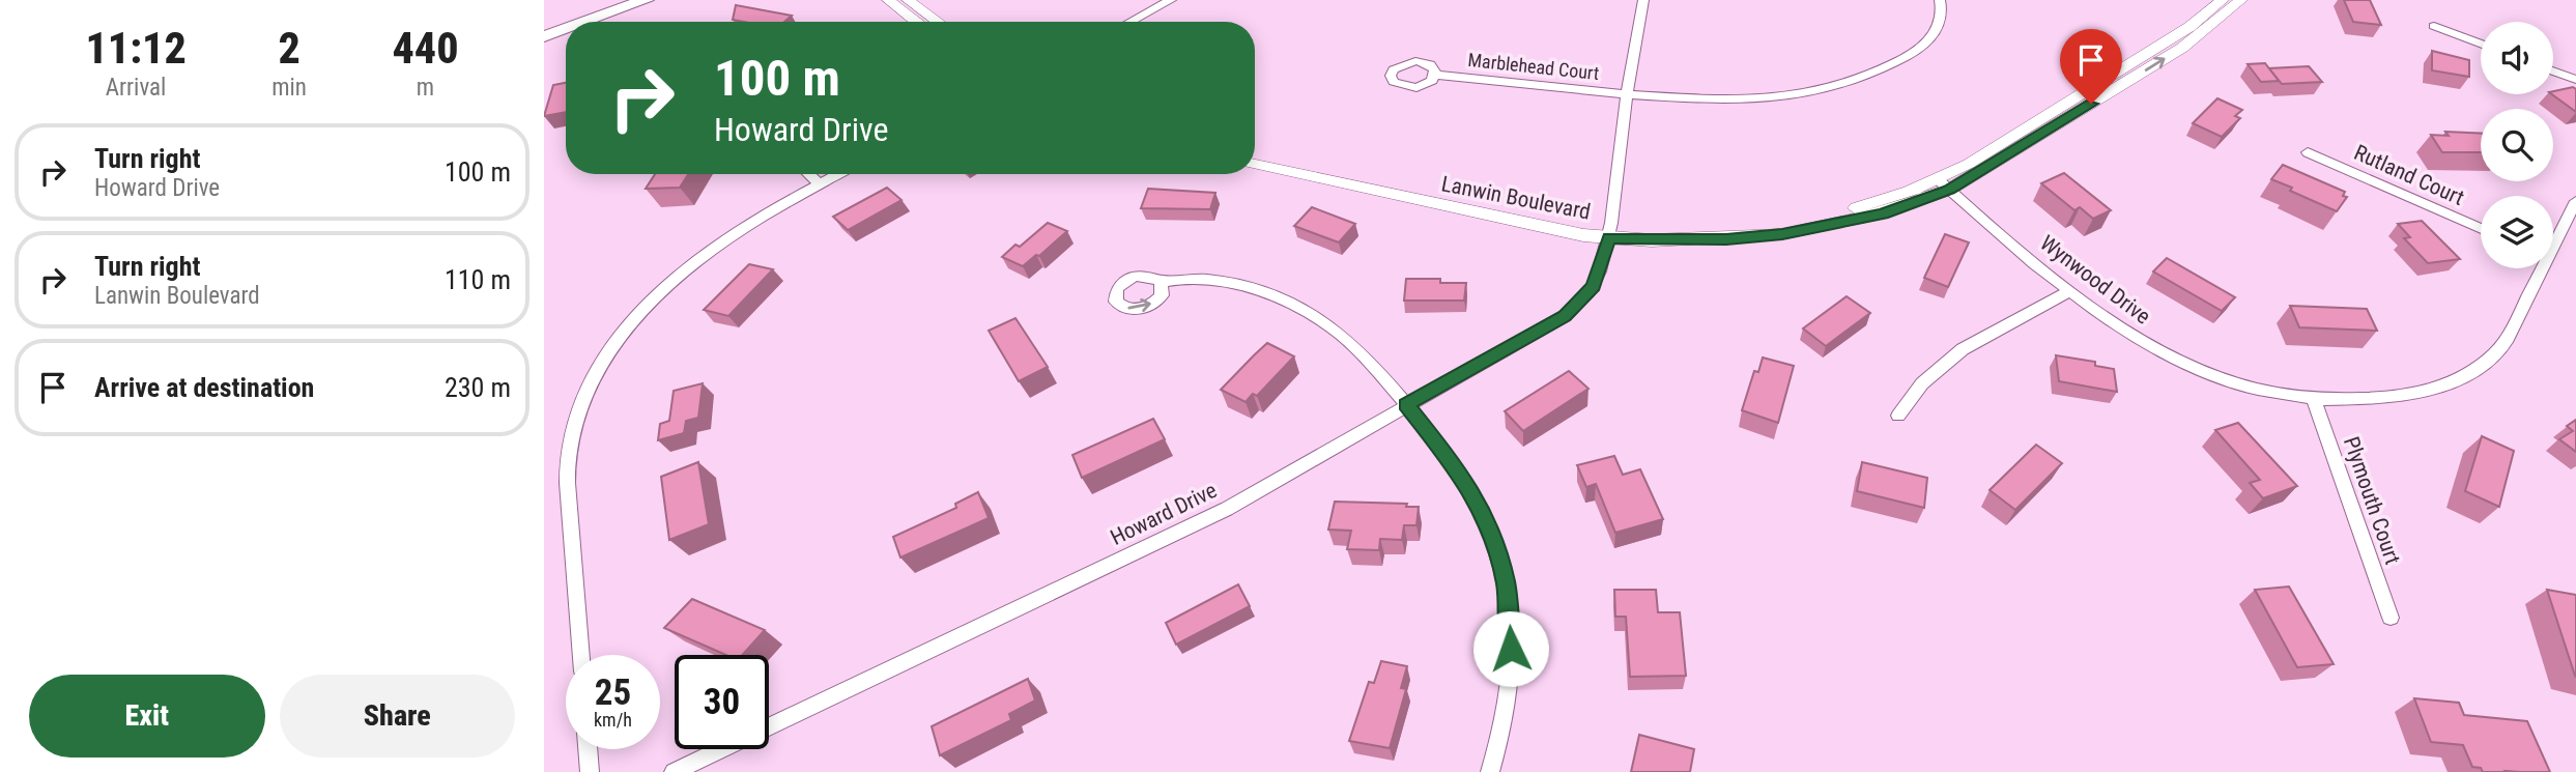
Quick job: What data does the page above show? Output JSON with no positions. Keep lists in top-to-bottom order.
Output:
{
  "streets": {
    "street": [
      "Marblehead Court",
      "Rutland Court",
      "Lanwin Boulevard",
      "Wynwood Drive",
      "Plymouth Court",
      "Howard Drive"
    ]
  },
  "crossings": [
    ["Marblehead Court", "Howard Drive"],
    ["Lanwin Boulevard", "Wynwood Drive"],
    ["Lanwin Boulevard", "Howard Drive"],
    ["Wynwood Drive", "Plymouth Court"]
  ],
  "page": {
    "eta": [
      "11:12",
      "Arrival",
      "2",
      "min",
      "440",
      "m"
    ],
    "turn": ["100 m", "Howard Drive"],
    "list": [
      {
        "name": "Turn right",
        "note": "Howard Drive",
        "value": "100 m"
      },
      {
        "name": "Turn right",
        "note": "Lanwin Boulevard",
        "value": "110 m"
      },
      {
        "name": "Arrive at destination",
        "value": "230 m"
      }
    ],
    "speed": "25 km/h",
    "limit": "30",
    "buttons": ["Exit", "Share"]
  }
}
